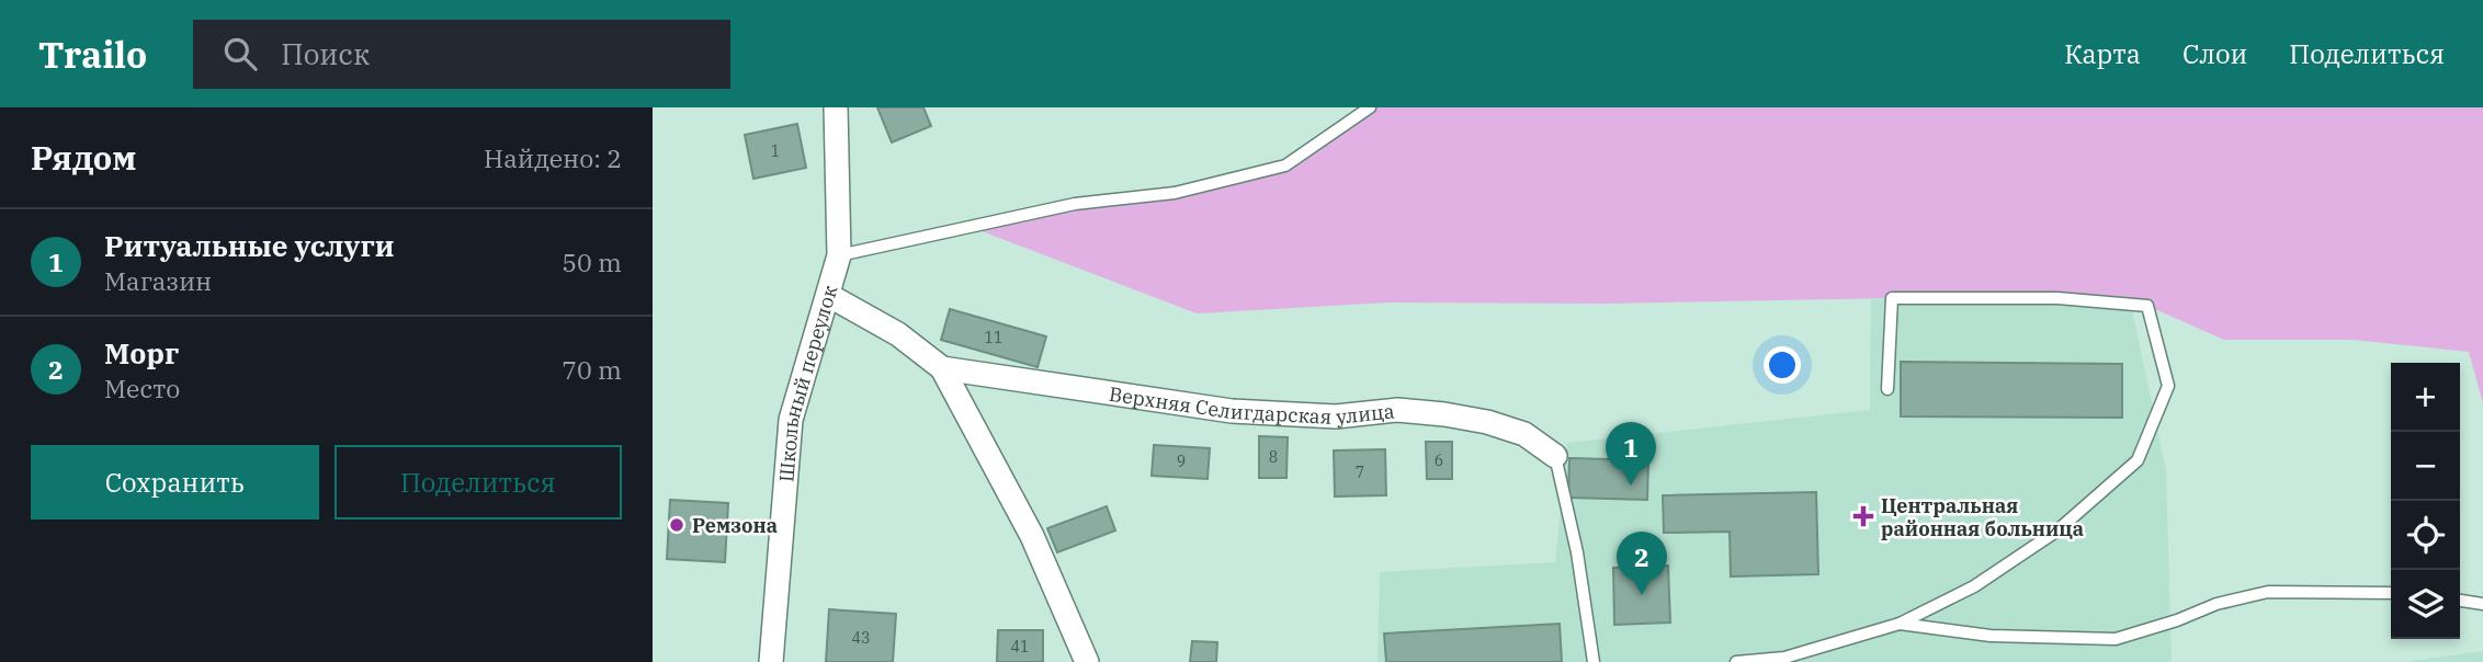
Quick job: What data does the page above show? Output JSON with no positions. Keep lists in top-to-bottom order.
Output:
{
  "streets": {
    "street": ["Школьный переулок", "Верхняя Селигдарская улица"]
  },
  "places": {
    "health": ["Центральная районная больница"],
    "other": ["Ремзона"]
  },
  "house_numbers": [
    "1",
    "11",
    "8",
    "6",
    "9",
    "7",
    "43",
    "41"
  ],
  "page": {
    "header": "Trailo",
    "search": "Поиск",
    "nav": ["Карта", "Слои", "Поделиться"],
    "heading": ["Рядом", "Найдено: 2"],
    "list": [
      {
        "mark": "1",
        "name": "Ритуальные услуги",
        "note": "Магазин",
        "value": "50 m"
      },
      {
        "mark": "2",
        "name": "Морг",
        "note": "Место",
        "value": "70 m"
      }
    ],
    "map_buttons": ["+", "−"],
    "buttons": ["Сохранить", "Поделиться"],
    "pins": ["1", "2"]
  }
}
